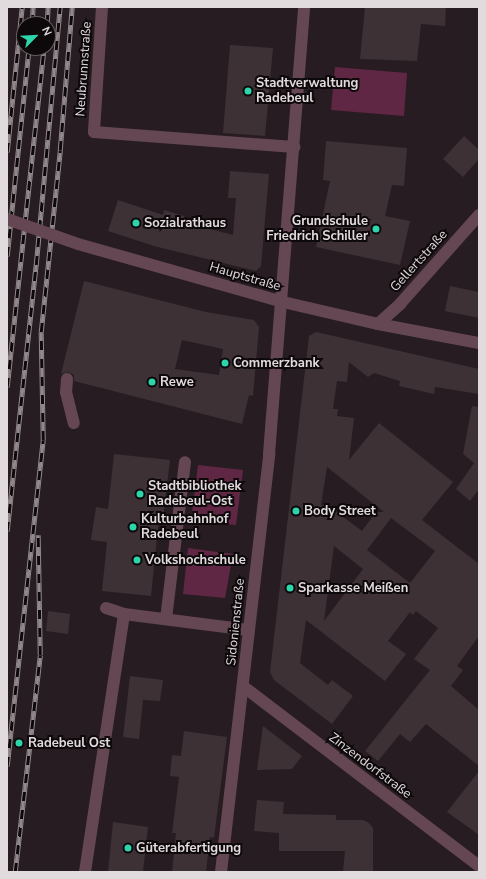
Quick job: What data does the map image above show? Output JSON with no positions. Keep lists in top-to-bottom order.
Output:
{
  "streets": {
    "street": [
      "Neubrunnstraße",
      "Gellertstraße",
      "Hauptstraße",
      "Sidonienstraße",
      "Zinzendorfstraße"
    ]
  },
  "crossings": [
    ["Neubrunnstraße", "Sidonienstraße"],
    ["Gellertstraße", "Hauptstraße"],
    ["Hauptstraße", "Sidonienstraße"],
    ["Sidonienstraße", "Zinzendorfstraße"]
  ],
  "places": [
    "Stadtverwaltung Radebeul",
    "Sozialrathaus",
    "Grundschule Friedrich Schiller",
    "Commerzbank",
    "Rewe",
    "Stadtbibliothek Radebeul-Ost",
    "Body Street",
    "Kulturbahnhof Radebeul",
    "Volkshochschule",
    "Sparkasse Meißen",
    "Radebeul Ost",
    "Güterabfertigung"
  ],
  "north": "top right"
}
